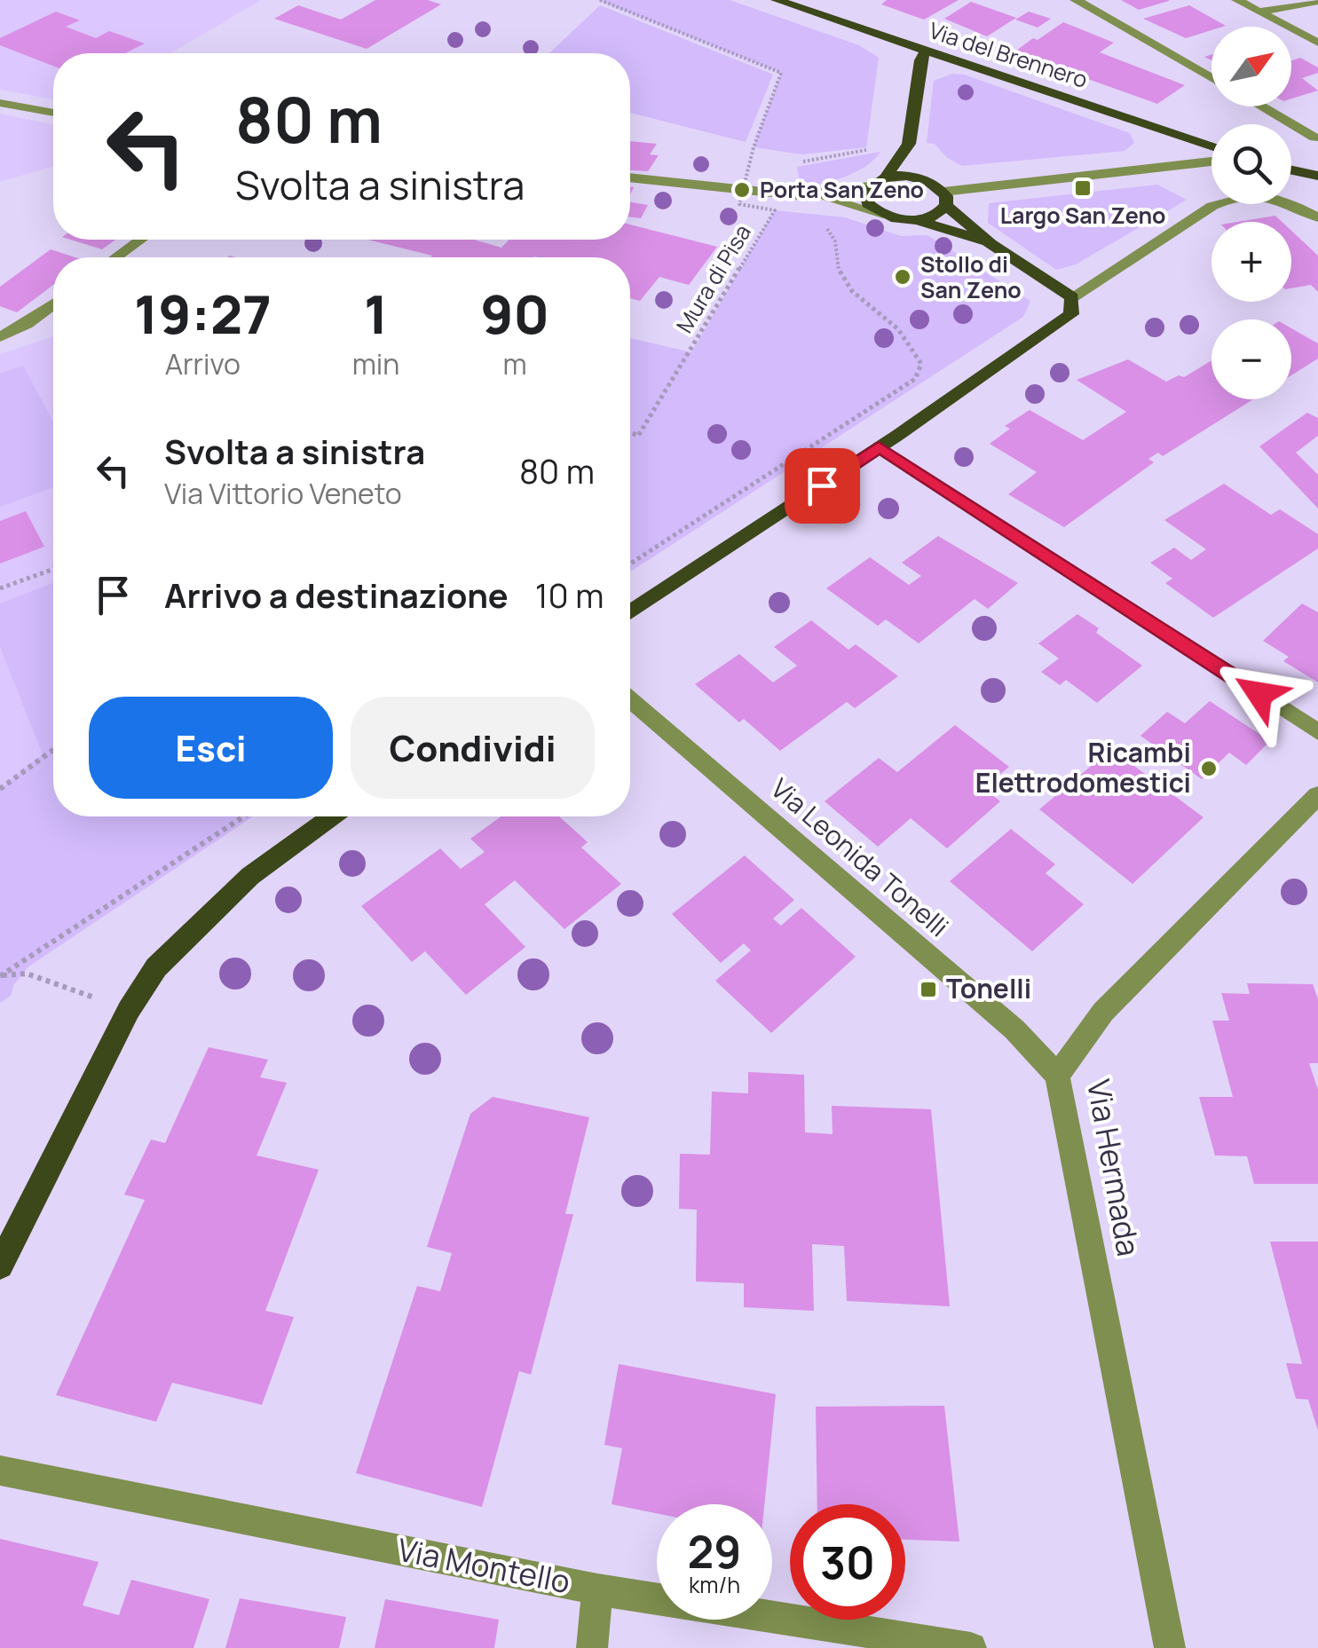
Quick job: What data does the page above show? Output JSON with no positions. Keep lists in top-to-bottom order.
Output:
{
  "streets": {
    "main road": ["Via del Brennero"],
    "street": ["Via Leonida Tonelli", "Via Hermada", "Via Montello"],
    "path": ["Mura di Pisa"]
  },
  "crossings": [
    ["Via Leonida Tonelli", "Via Hermada"]
  ],
  "places": {
    "transit": ["Largo San Zeno", "Tonelli"],
    "other": ["Porta San Zeno", "Stollo di San Zeno", "Ricambi Elettrodomestici"]
  },
  "north": "top right",
  "page": {
    "map_buttons": ["+", "−"],
    "turn": ["80 m", "Svolta a sinistra"],
    "eta": [
      "19:27",
      "Arrivo",
      "1",
      "min",
      "90",
      "m"
    ],
    "list": [
      {
        "name": "Svolta a sinistra",
        "note": "Via Vittorio Veneto",
        "value": "80 m"
      },
      {
        "name": "Arrivo a destinazione",
        "value": "10 m"
      }
    ],
    "buttons": ["Esci", "Condividi"],
    "speed": "29 km/h",
    "limit": "30"
  }
}
